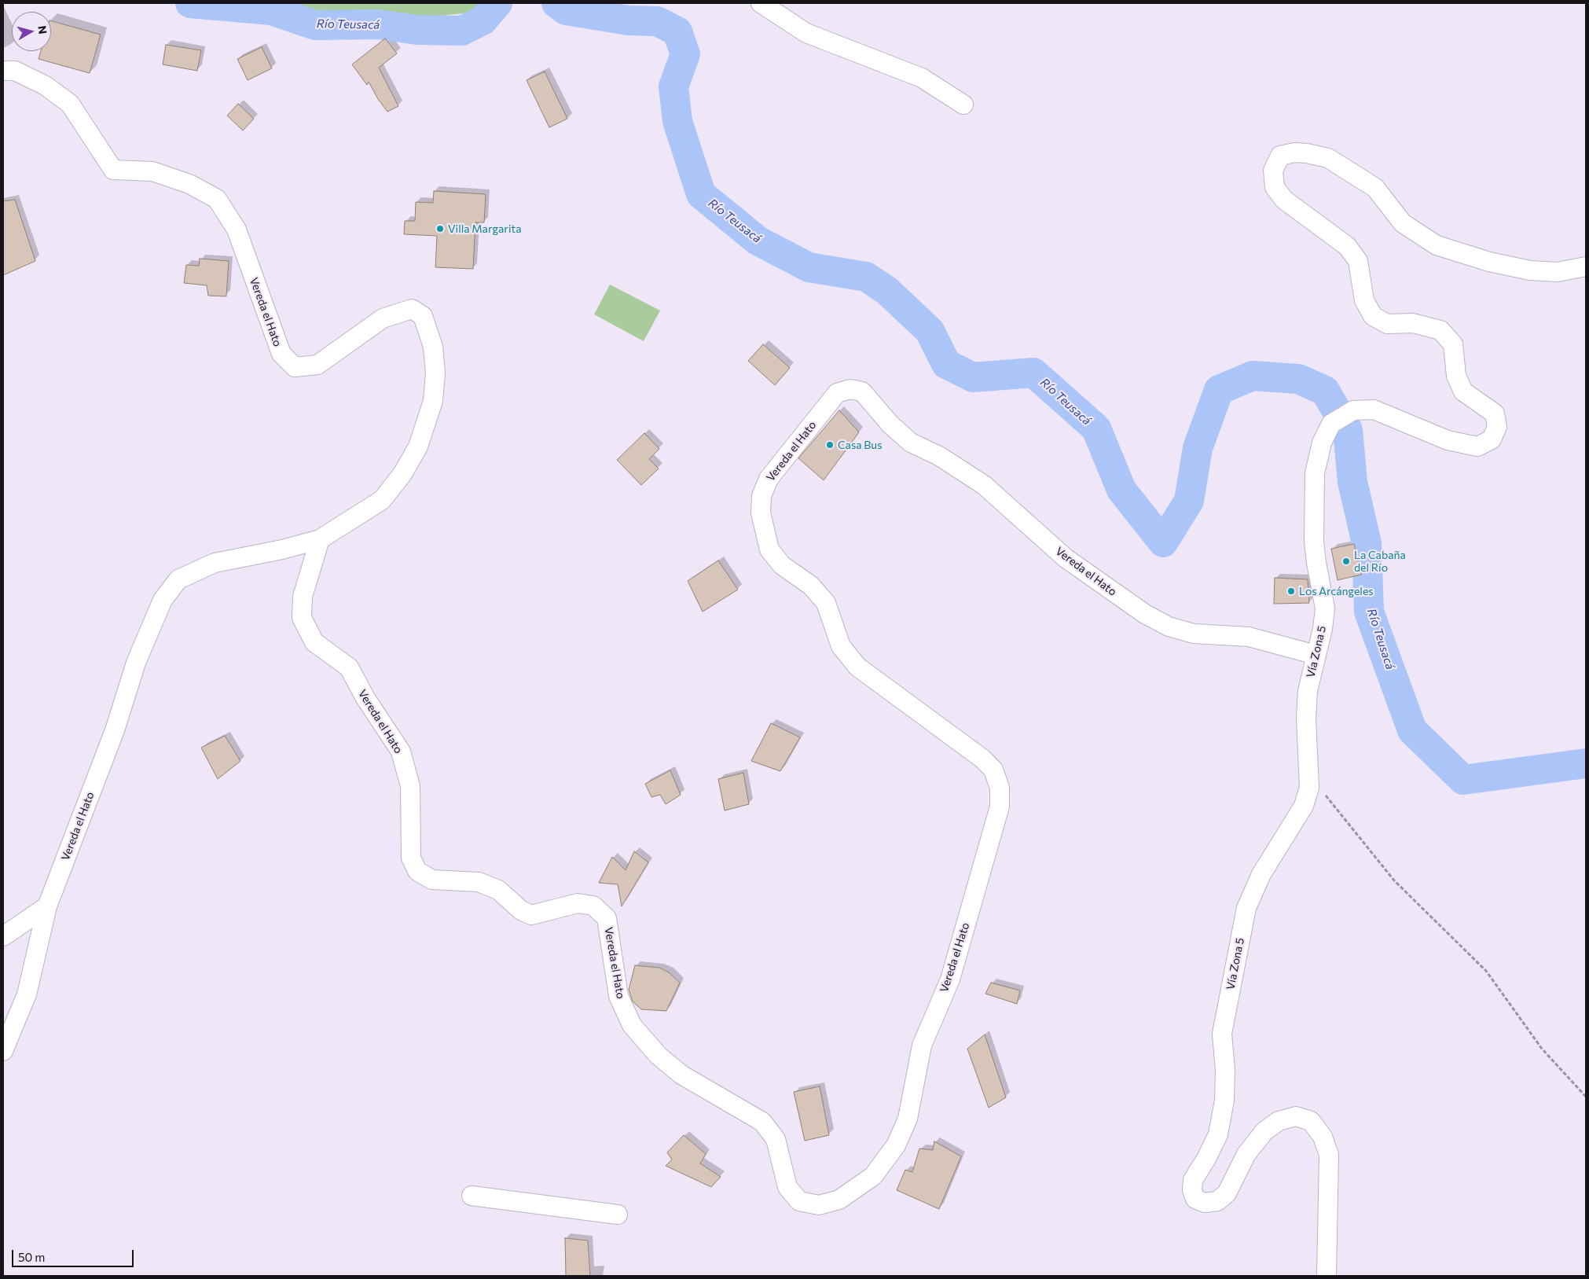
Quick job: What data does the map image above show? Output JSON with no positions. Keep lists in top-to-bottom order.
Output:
{
  "streets": {
    "street": ["Vereda el Hato", "Vía Zona 5"]
  },
  "crossings": [
    ["Vereda el Hato", "Vía Zona 5"]
  ],
  "water": ["Río Teusacá"],
  "places": [
    "Villa Margarita",
    "Casa Bus",
    "La Cabaña del Río",
    "Los Arcángeles"
  ],
  "scale_bar": "50 m",
  "north": "right"
}
